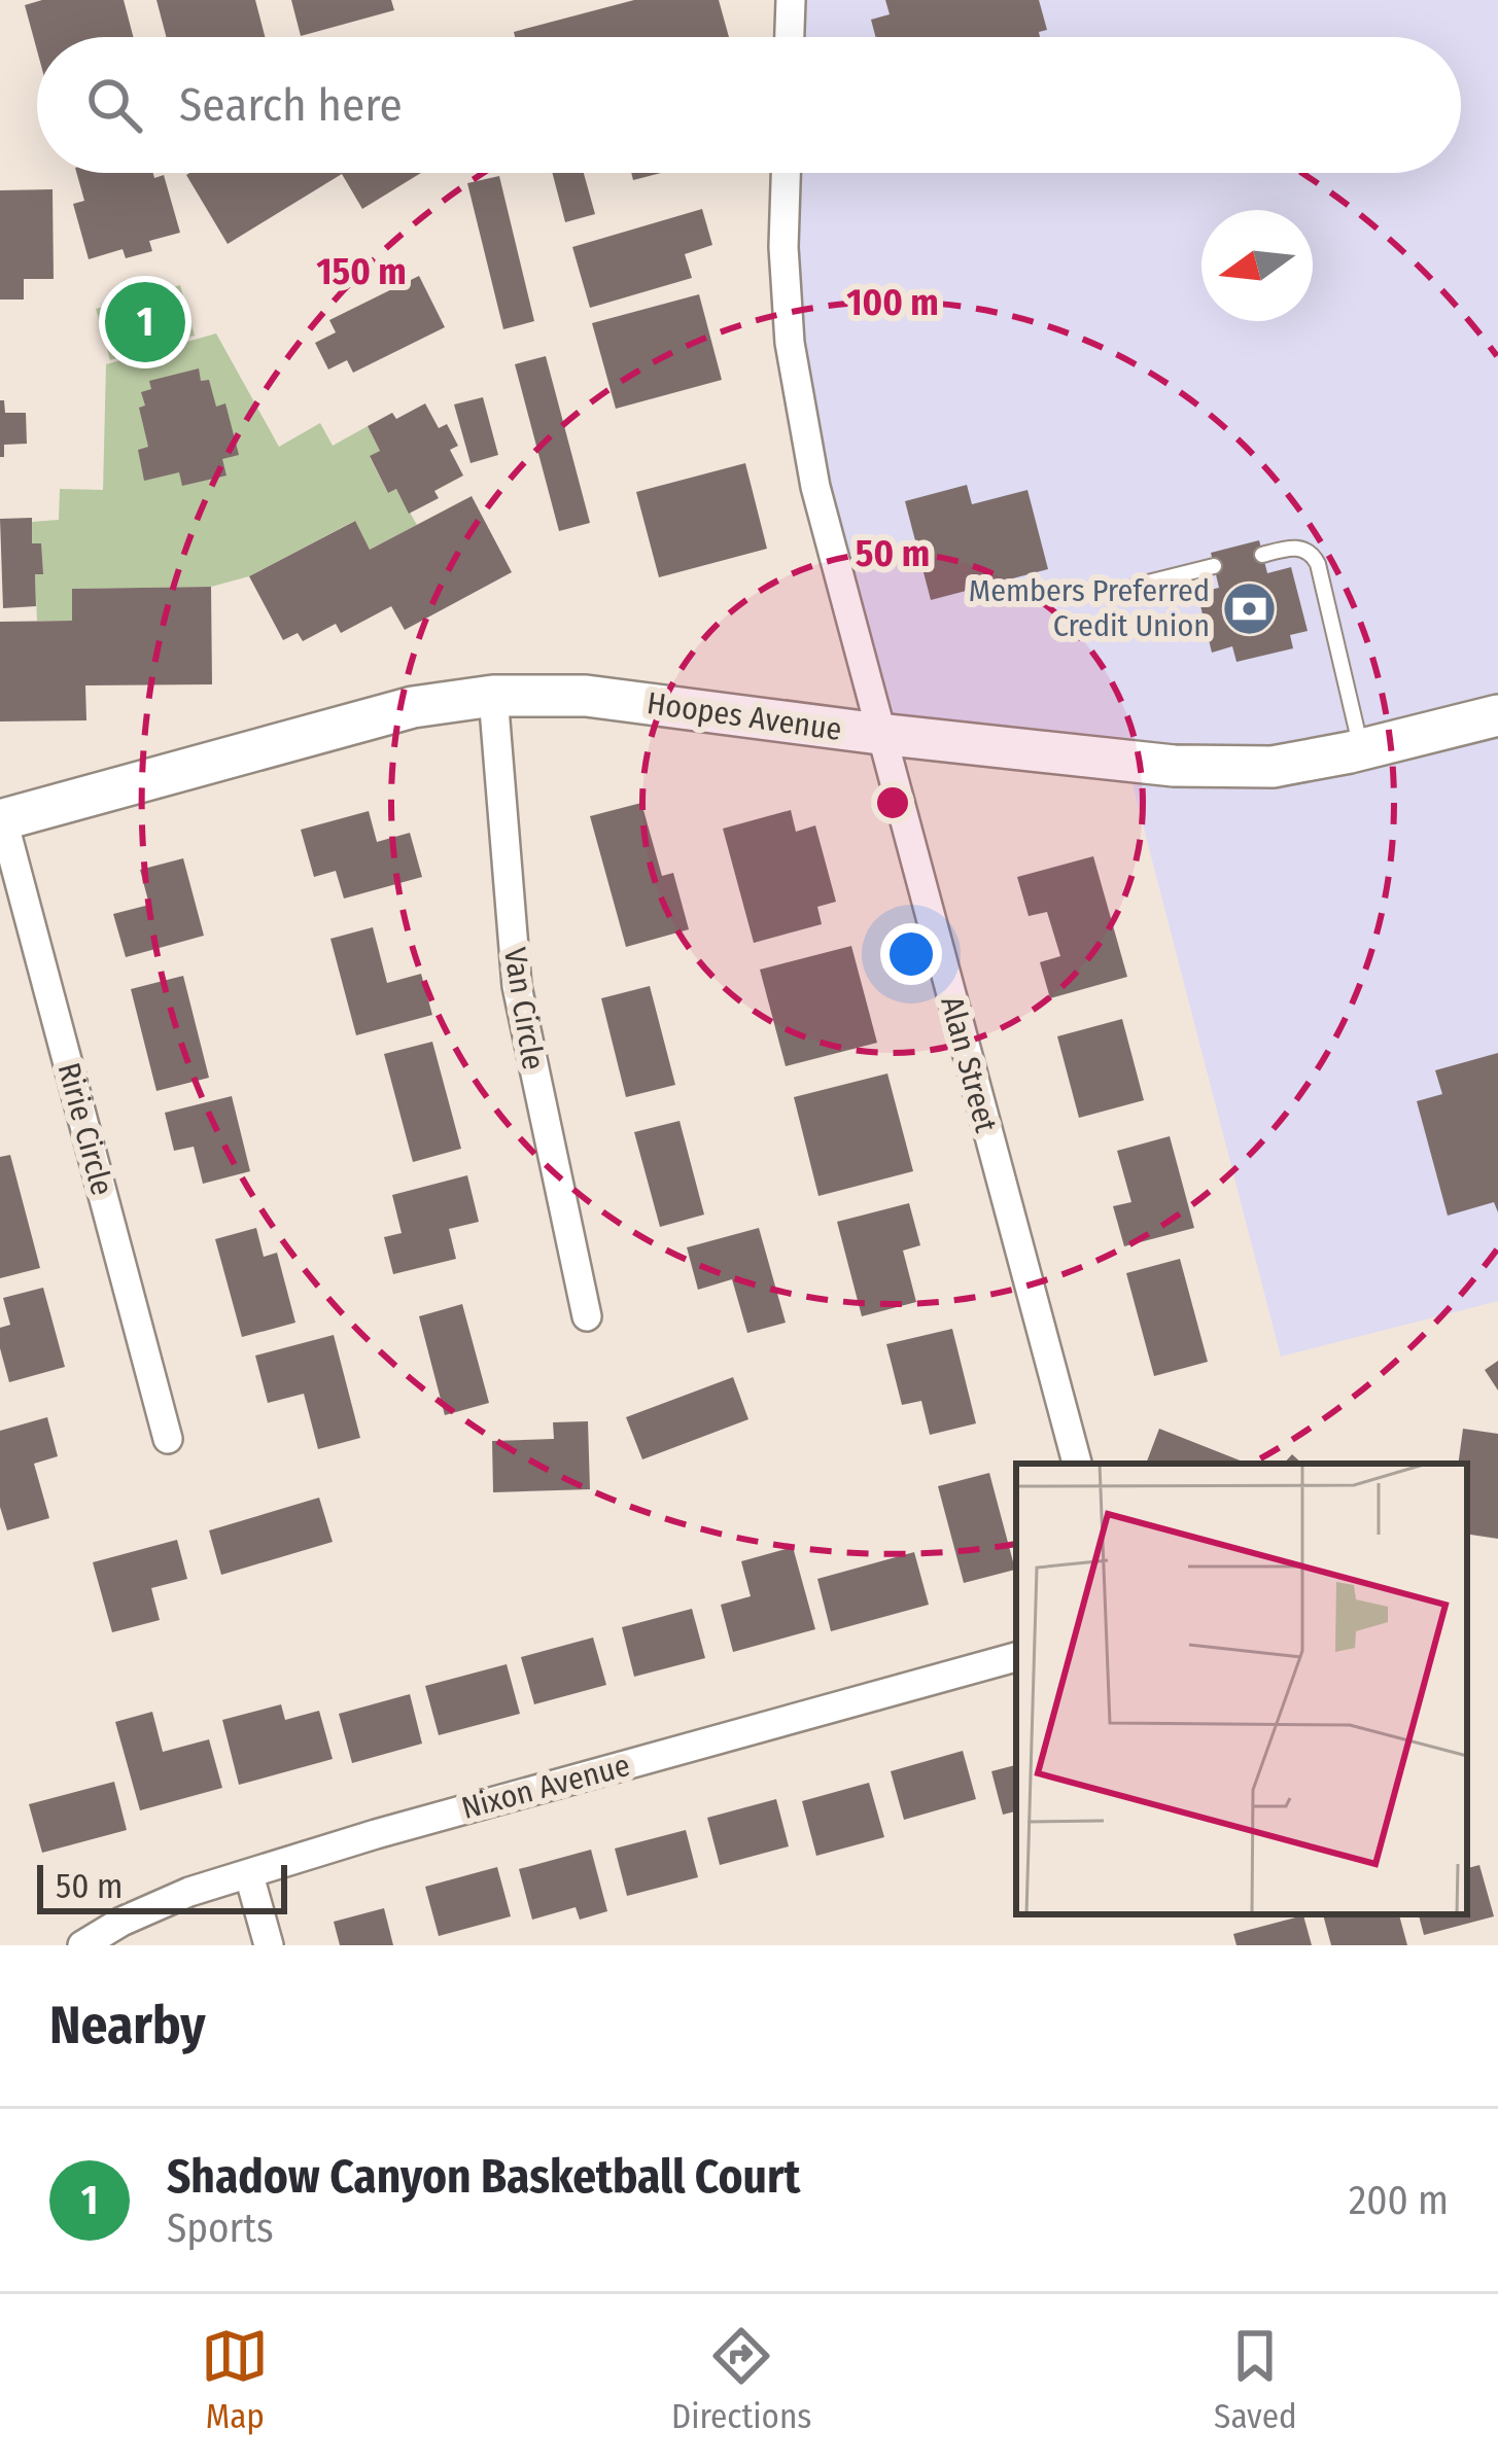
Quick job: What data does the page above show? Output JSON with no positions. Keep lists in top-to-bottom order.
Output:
{
  "streets": {
    "street": [
      "Hoopes Avenue",
      "Van Circle",
      "Alan Street",
      "Ririe Circle",
      "Nixon Avenue"
    ]
  },
  "crossings": [
    ["Hoopes Avenue", "Van Circle"],
    ["Hoopes Avenue", "Alan Street"],
    ["Hoopes Avenue", "Ririe Circle"]
  ],
  "places": {
    "bank": ["Members Preferred Credit Union"]
  },
  "scale_bar": "50 m",
  "north": "left",
  "page": {
    "search": "Search here",
    "pins": "1",
    "scale": "50 m",
    "heading": "Nearby",
    "list": [
      {
        "mark": "1",
        "name": "Shadow Canyon Basketball Court",
        "note": "Sports",
        "value": "200 m"
      }
    ],
    "nav": ["Map", "Directions", "Saved"]
  },
  "rings": ["150 m", "100 m", "50 m"]
}
